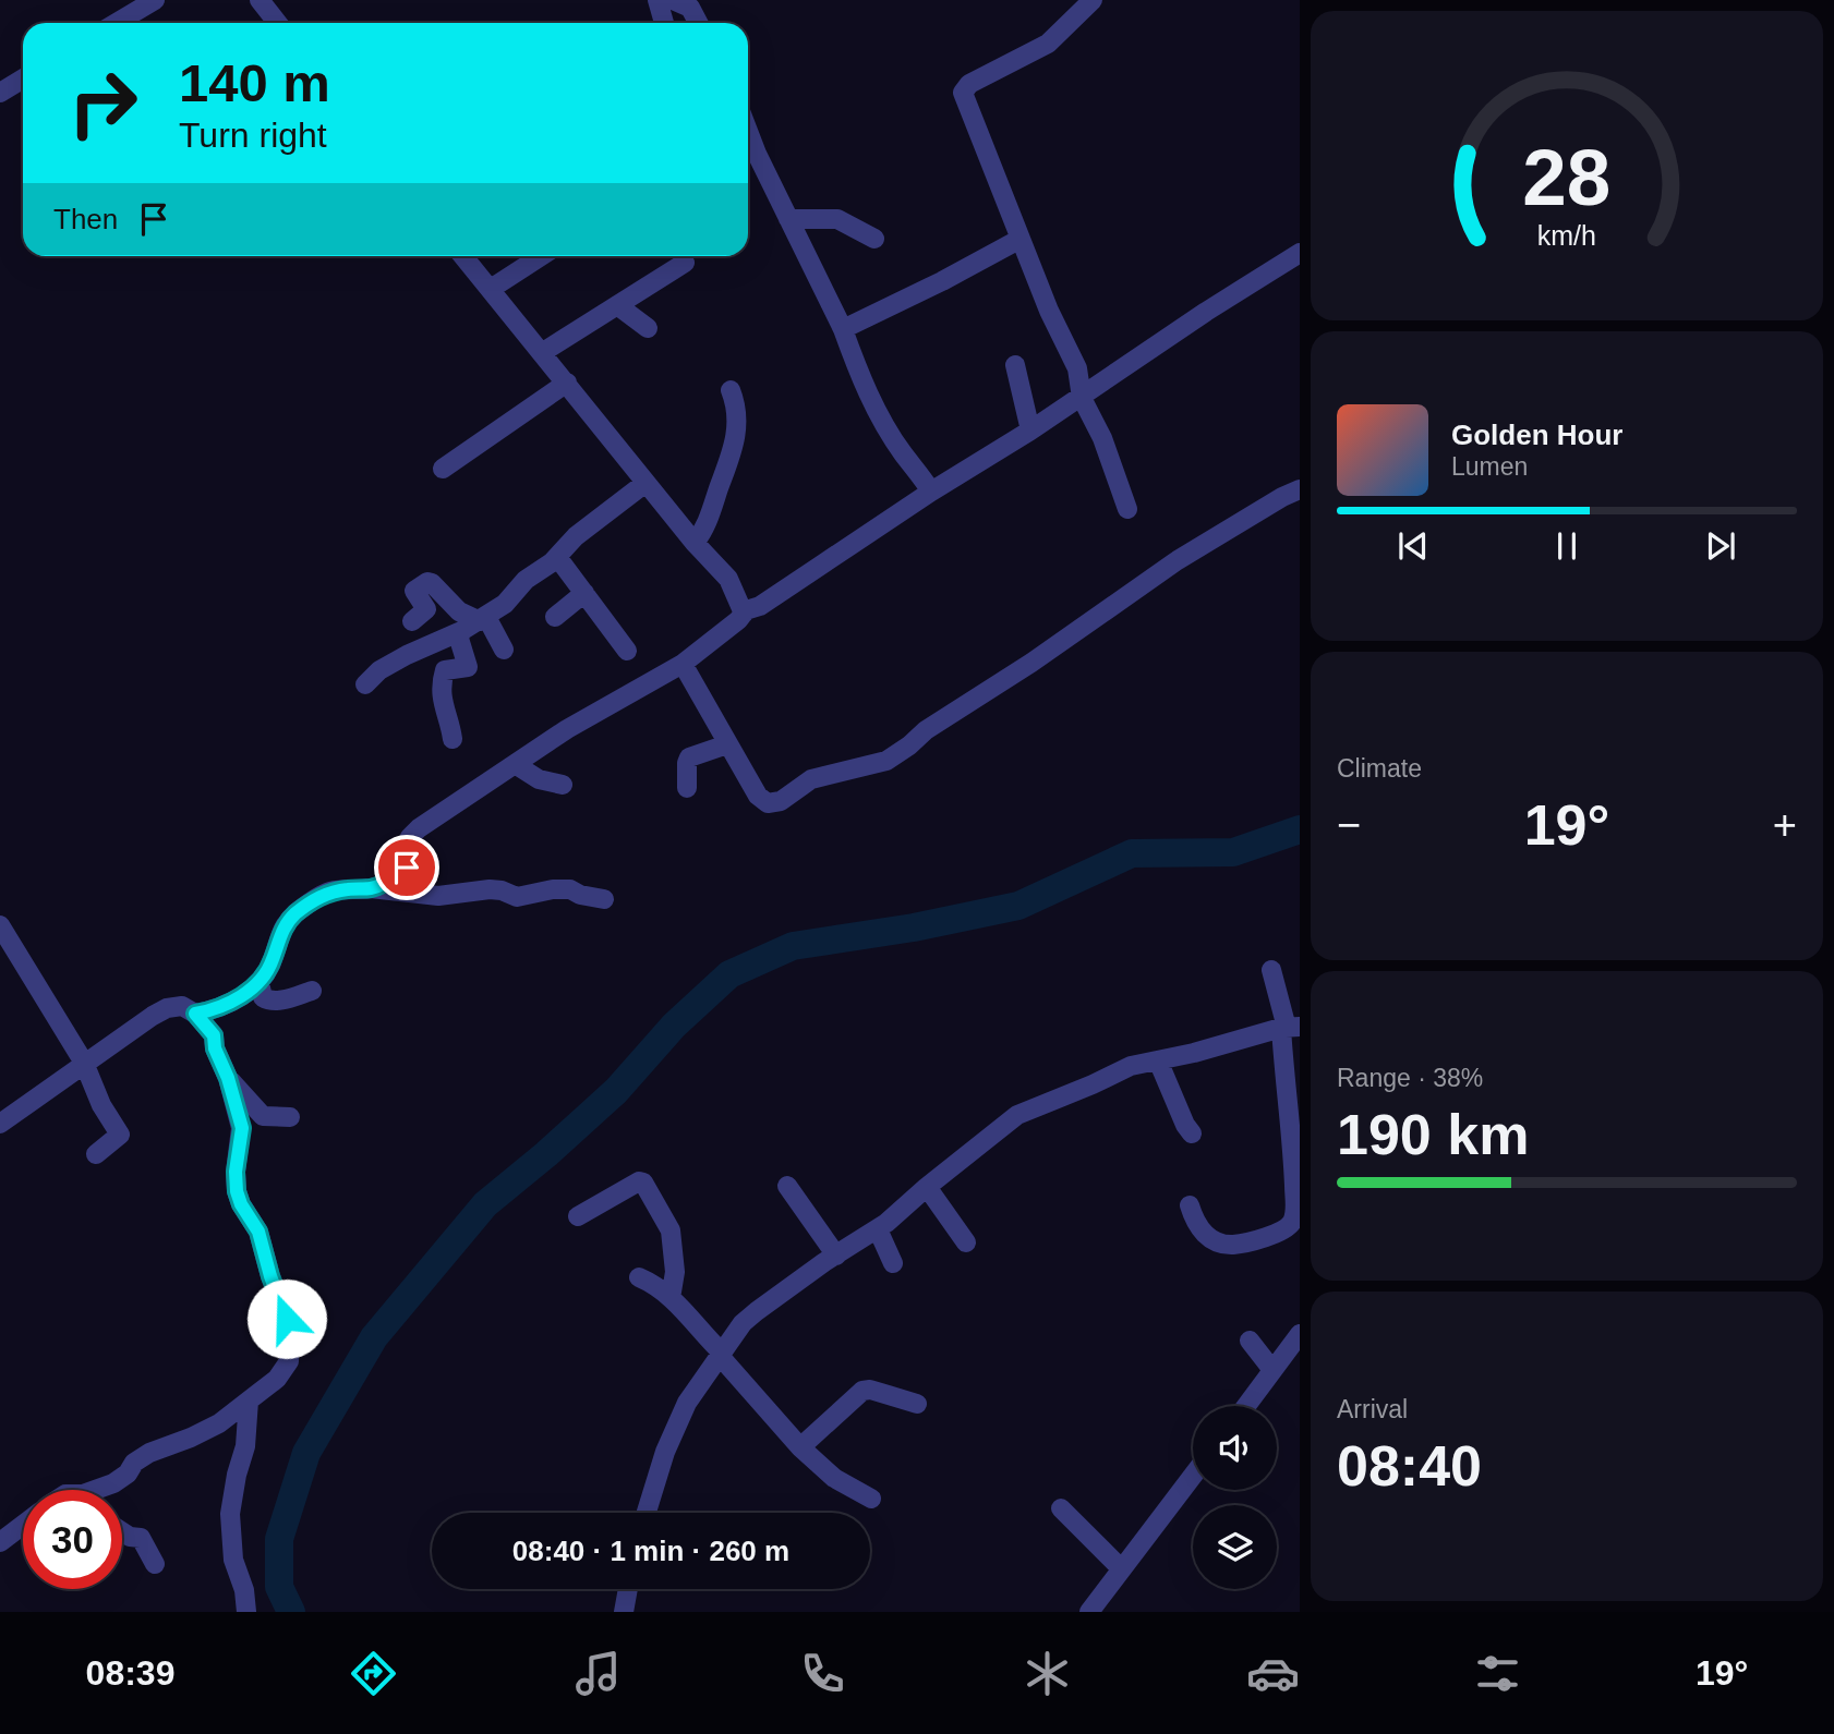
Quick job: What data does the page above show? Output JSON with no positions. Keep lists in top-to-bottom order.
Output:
{
  "page": {
    "turn": ["140 m", "Turn right"],
    "then": "Then",
    "song": ["Golden Hour", "Lumen"],
    "tile": [
      "Climate",
      ["Range · 38%", "190 km"],
      ["Arrival", "08:40"]
    ],
    "heat": ["−", "19°", "+"],
    "limit": "30",
    "trip": "08:40 · 1 min · 260 m",
    "tabs": ["08:39", "19°"],
    "gauge": ["28", "km/h"]
  }
}
